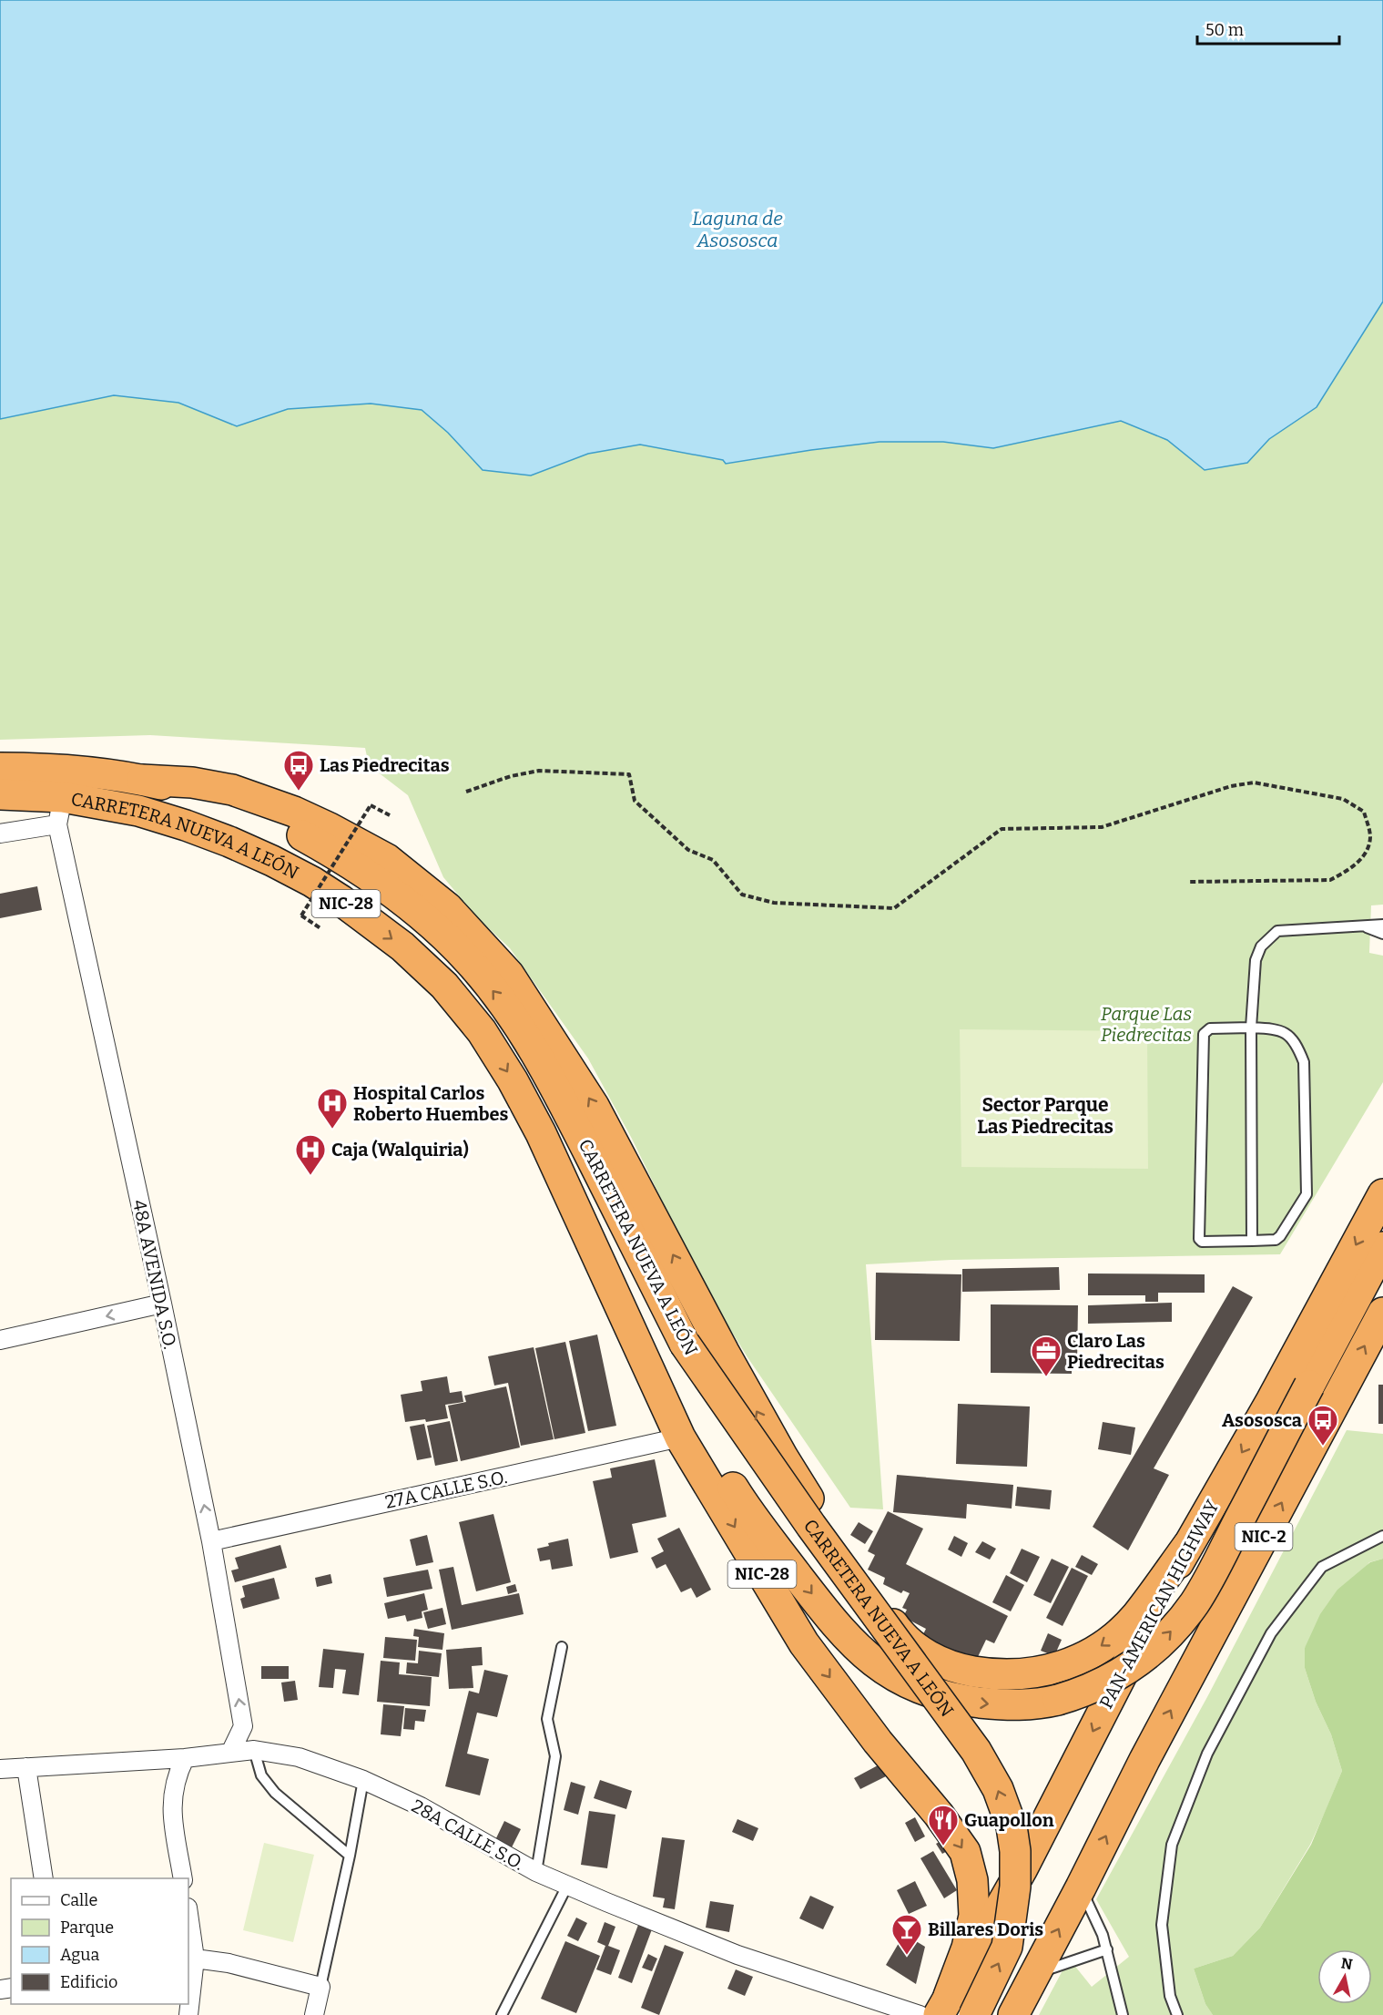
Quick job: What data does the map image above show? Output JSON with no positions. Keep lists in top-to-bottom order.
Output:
{
  "streets": {
    "highway": [
      "CARRETERA NUEVA A LEÓN",
      "NIC-28",
      "NIC-2",
      "PAN-AMERICAN HIGHWAY"
    ],
    "street": ["48A AVENIDA S.O.", "27A CALLE S.O.", "28A CALLE S.O."]
  },
  "crossings": [
    ["CARRETERA NUEVA A LEÓN", "48A AVENIDA S.O."],
    ["CARRETERA NUEVA A LEÓN", "27A CALLE S.O."],
    ["CARRETERA NUEVA A LEÓN", "PAN-AMERICAN HIGHWAY"],
    ["48A AVENIDA S.O.", "27A CALLE S.O."],
    ["48A AVENIDA S.O.", "28A CALLE S.O."]
  ],
  "one_way": ["48A AVENIDA S.O."],
  "districts": ["Sector Parque Las Piedrecitas"],
  "water": ["Laguna de Asososca"],
  "parks": ["Parque Las Piedrecitas"],
  "places": {
    "bus stop": ["Las Piedrecitas", "Asososca"],
    "hospital": ["Hospital Carlos Roberto Huembes", "Caja (Walquiria)"],
    "office": ["Claro Las Piedrecitas"],
    "restaurant": ["Guapollon"],
    "bar": ["Billares Doris"]
  },
  "legend": [
    "Calle",
    "Parque",
    "Agua",
    "Edificio"
  ],
  "scale_bar": "50 m",
  "north": "top"
}
